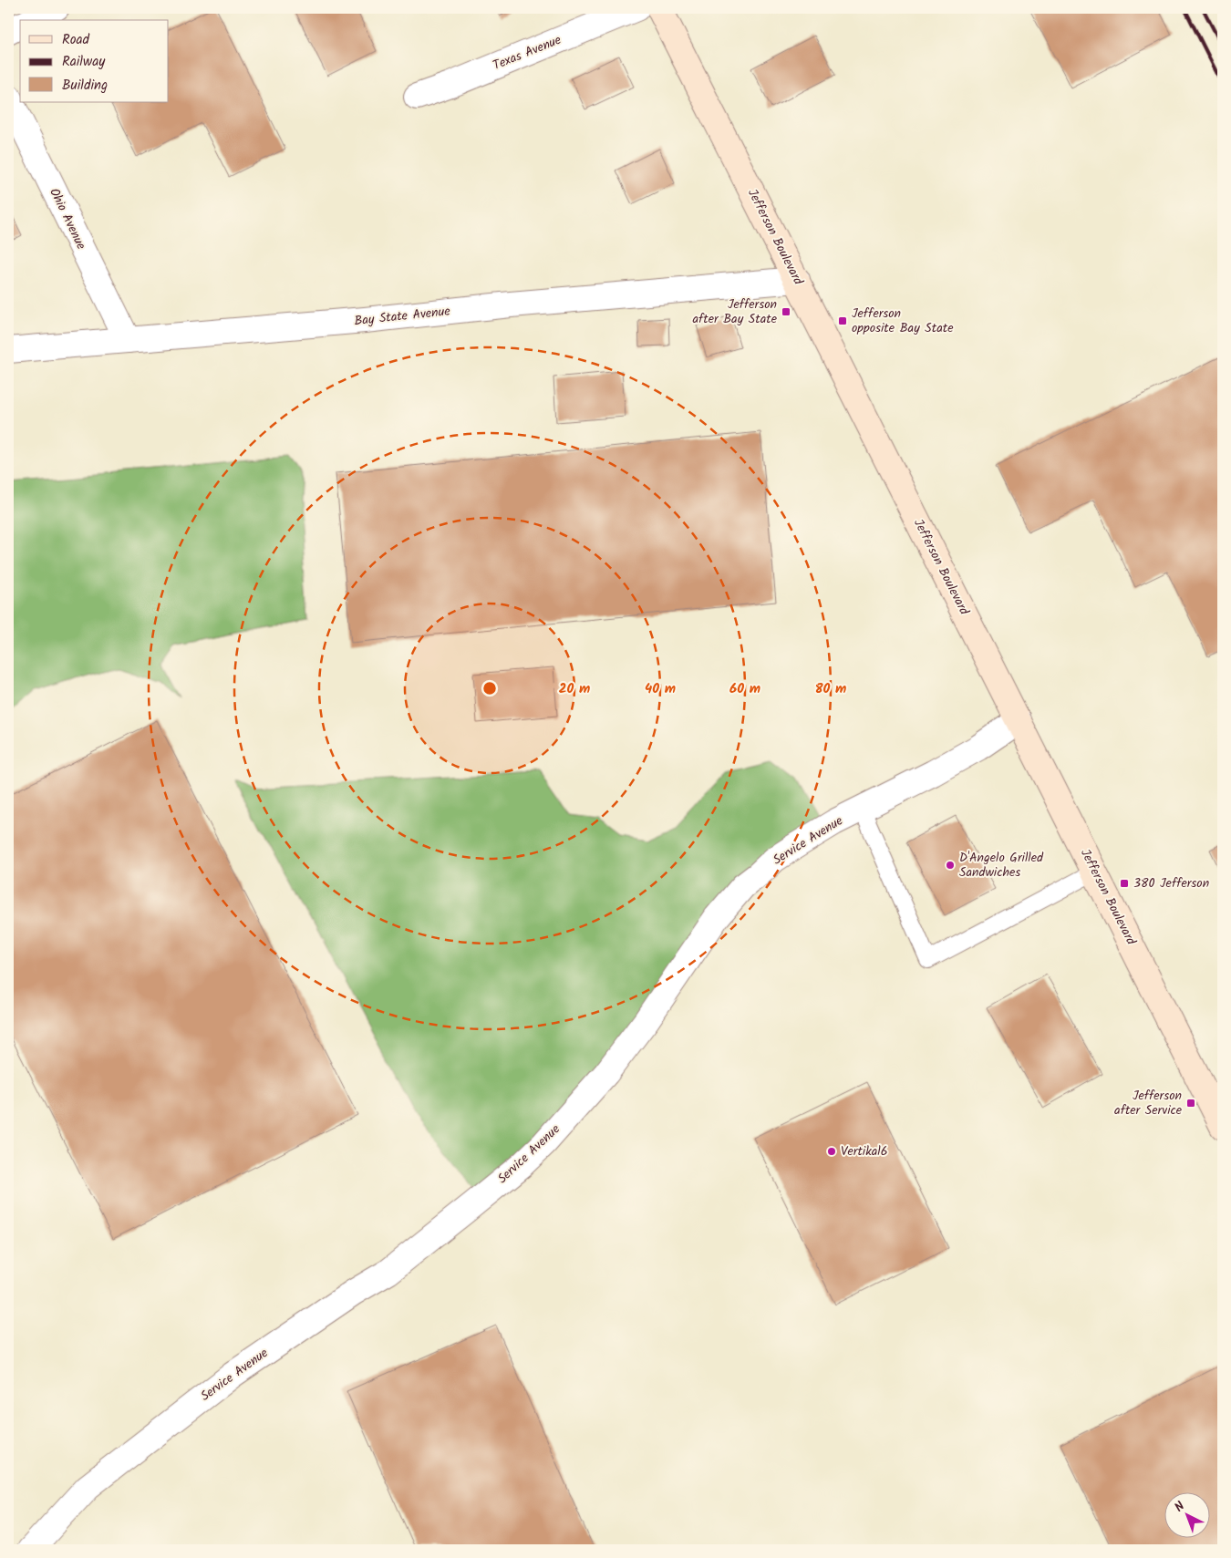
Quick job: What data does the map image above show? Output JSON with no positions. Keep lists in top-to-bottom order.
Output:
{
  "streets": {
    "main road": ["Jefferson Boulevard"],
    "street": [
      "Texas Avenue",
      "Ohio Avenue",
      "Bay State Avenue",
      "Service Avenue"
    ]
  },
  "crossings": [
    ["Ohio Avenue", "Bay State Avenue"],
    ["Jefferson Boulevard", "Bay State Avenue"],
    ["Jefferson Boulevard", "Service Avenue"]
  ],
  "places": {
    "transit": [
      "Jefferson after Bay State",
      "Jefferson opposite Bay State",
      "380 Jefferson",
      "Jefferson after Service"
    ],
    "other": ["D'Angelo Grilled Sandwiches", "Vertikal6"]
  },
  "legend": ["Road", "Railway", "Building"],
  "north": "top left",
  "rings": [
    "20 m",
    "40 m",
    "60 m",
    "80 m"
  ]
}
